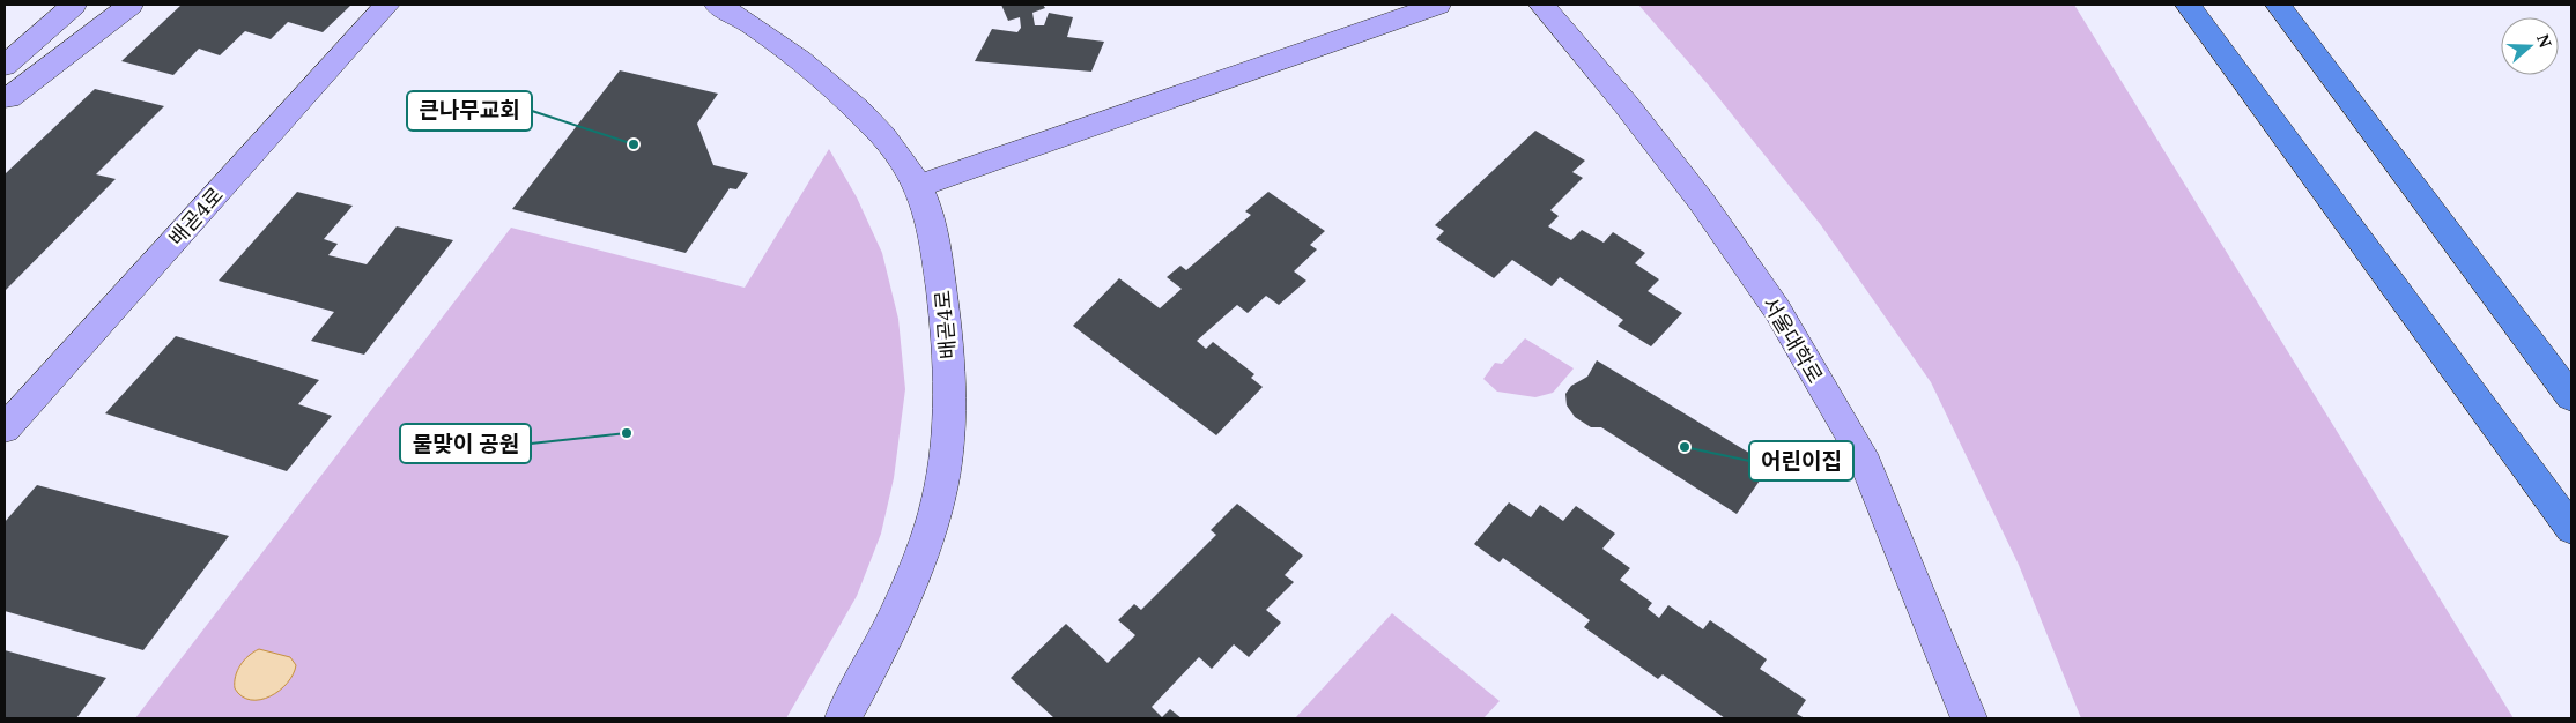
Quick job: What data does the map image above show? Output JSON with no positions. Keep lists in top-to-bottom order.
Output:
{
  "streets": {
    "street": ["배곧4로", "서울대학로"]
  },
  "places": ["큰나무교회", "물맞이 공원", "어린이집"],
  "north": "right"
}
